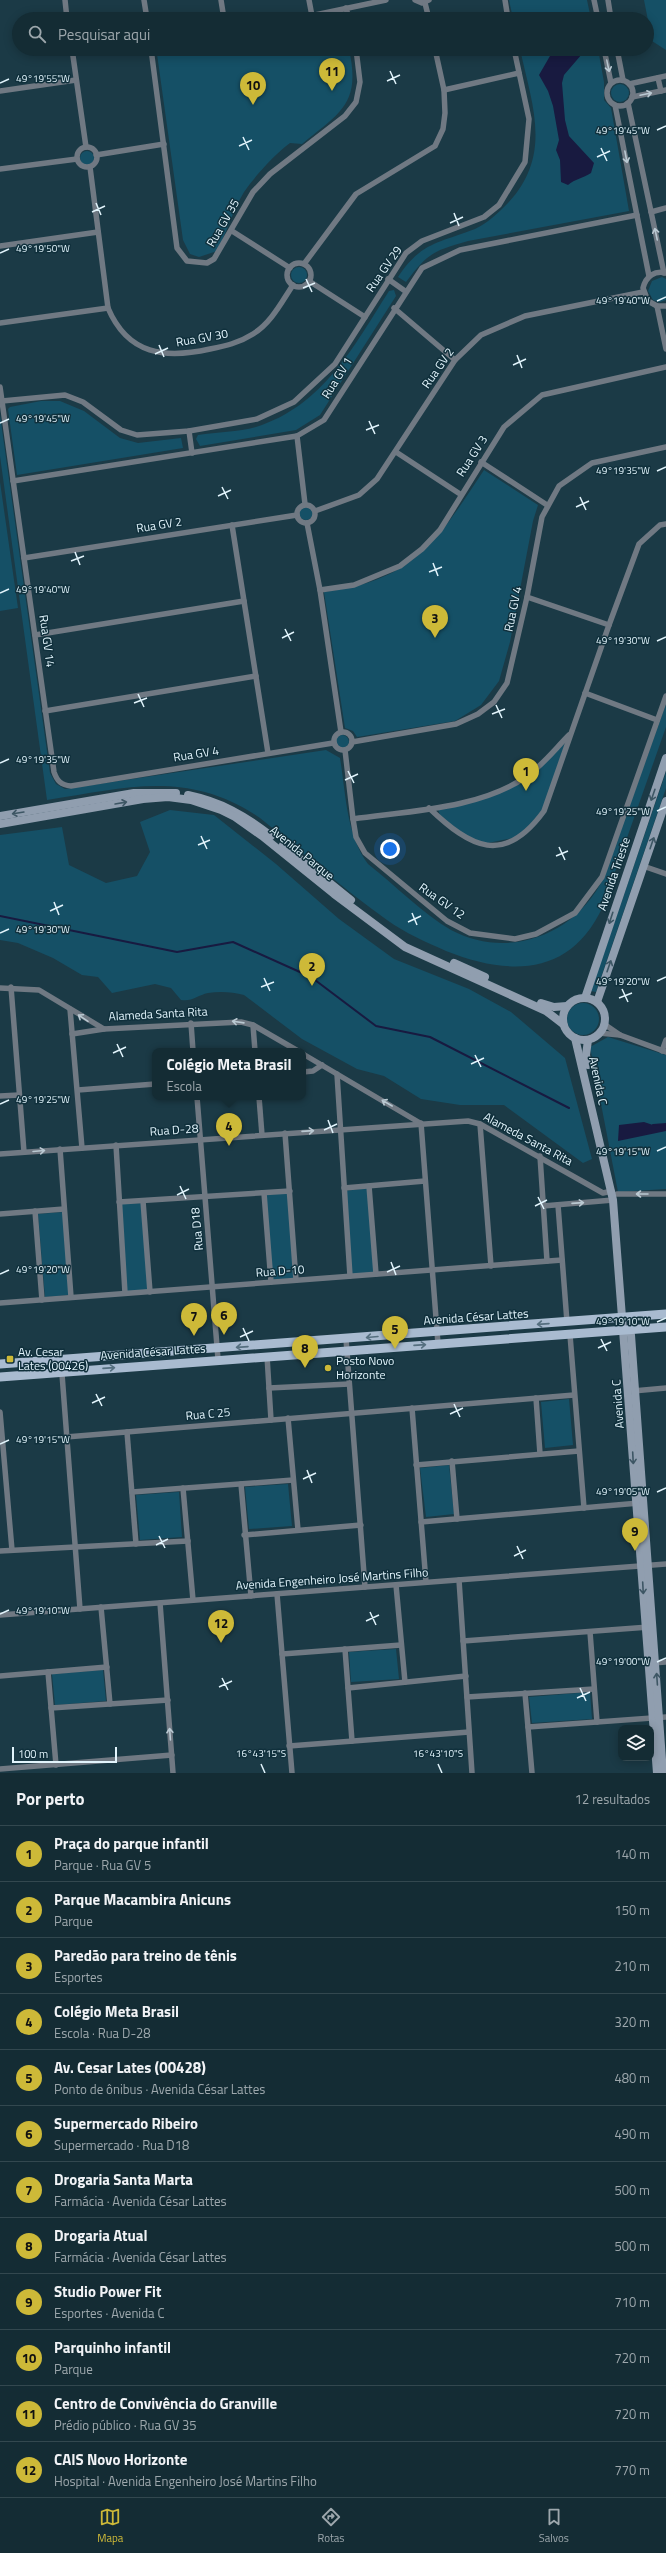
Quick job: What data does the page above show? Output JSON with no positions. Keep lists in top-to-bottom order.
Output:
{
  "streets": {
    "main road": ["Avenida César Lattes"],
    "street": [
      "Rua GV 35",
      "Rua GV 29",
      "Rua GV 30",
      "Rua GV 2",
      "Rua GV 1",
      "Rua GV 3",
      "Rua GV 4",
      "Rua GV 14",
      "Avenida Parque",
      "Avenida Trieste",
      "Rua GV 12",
      "Alameda Santa Rita",
      "Avenida C",
      "Rua D-28",
      "Rua D18",
      "Rua D-10",
      "Rua C 25",
      "Avenida Engenheiro José Martins Filho"
    ]
  },
  "crossings": [
    ["Rua GV 29", "Rua GV 14"],
    ["Rua GV 2", "Rua GV 14"],
    ["Rua GV 1", "Rua GV 14"],
    ["Rua GV 4", "Rua GV 14"],
    ["Rua GV 4", "Rua GV 12"],
    ["Avenida Parque", "Avenida Trieste"],
    ["Avenida Parque", "Avenida C"],
    ["Avenida Trieste", "Avenida C"],
    ["Alameda Santa Rita", "Avenida C"],
    ["Alameda Santa Rita", "Rua D-28"],
    ["Avenida C", "Avenida César Lattes"],
    ["Avenida C", "Avenida Engenheiro José Martins Filho"],
    ["Rua D-28", "Rua D18"],
    ["Rua D18", "Rua D-10"],
    ["Rua D18", "Avenida César Lattes"]
  ],
  "places": {
    "transit": ["Av. Cesar Lates (00426)"],
    "other": ["Posto Novo Horizonte"]
  },
  "scale_bar": "100 m",
  "page": {
    "search": "Pesquisar aqui",
    "pins": [
      "11",
      "10",
      "3",
      "1",
      "2",
      "4",
      "6",
      "7",
      "5",
      "8",
      "9",
      "12"
    ],
    "popup": ["Colégio Meta Brasil", "Escola"],
    "scale": "100 m",
    "heading": ["Por perto", "12 resultados"],
    "list": [
      {
        "mark": "1",
        "name": "Praça do parque infantil",
        "note": "Parque · Rua GV 5",
        "value": "140 m"
      },
      {
        "mark": "2",
        "name": "Parque Macambira Anicuns",
        "note": "Parque",
        "value": "150 m"
      },
      {
        "mark": "3",
        "name": "Paredão para treino de tênis",
        "note": "Esportes",
        "value": "210 m"
      },
      {
        "mark": "4",
        "name": "Colégio Meta Brasil",
        "note": "Escola · Rua D-28",
        "value": "320 m"
      },
      {
        "mark": "5",
        "name": "Av. Cesar Lates (00428)",
        "note": "Ponto de ônibus · Avenida César Lattes",
        "value": "480 m"
      },
      {
        "mark": "6",
        "name": "Supermercado Ribeiro",
        "note": "Supermercado · Rua D18",
        "value": "490 m"
      },
      {
        "mark": "7",
        "name": "Drogaria Santa Marta",
        "note": "Farmácia · Avenida César Lattes",
        "value": "500 m"
      },
      {
        "mark": "8",
        "name": "Drogaria Atual",
        "note": "Farmácia · Avenida César Lattes",
        "value": "500 m"
      },
      {
        "mark": "9",
        "name": "Studio Power Fit",
        "note": "Esportes · Avenida C",
        "value": "710 m"
      },
      {
        "mark": "10",
        "name": "Parquinho infantil",
        "note": "Parque",
        "value": "720 m"
      },
      {
        "mark": "11",
        "name": "Centro de Convivência do Granville",
        "note": "Prédio público · Rua GV 35",
        "value": "720 m"
      },
      {
        "mark": "12",
        "name": "CAIS Novo Horizonte",
        "note": "Hospital · Avenida Engenheiro José Martins Filho",
        "value": "770 m"
      }
    ],
    "nav": ["Mapa", "Rotas", "Salvos"]
  },
  "coordinates": [
    "49°19'55\"W",
    "49°19'45\"W",
    "49°19'50\"W",
    "49°19'40\"W",
    "49°19'35\"W",
    "49°19'30\"W",
    "49°19'25\"W",
    "49°19'20\"W",
    "49°19'15\"W",
    "49°19'10\"W",
    "49°19'05\"W",
    "49°19'00\"W",
    "16°43'15\"S",
    "16°43'10\"S"
  ]
}
